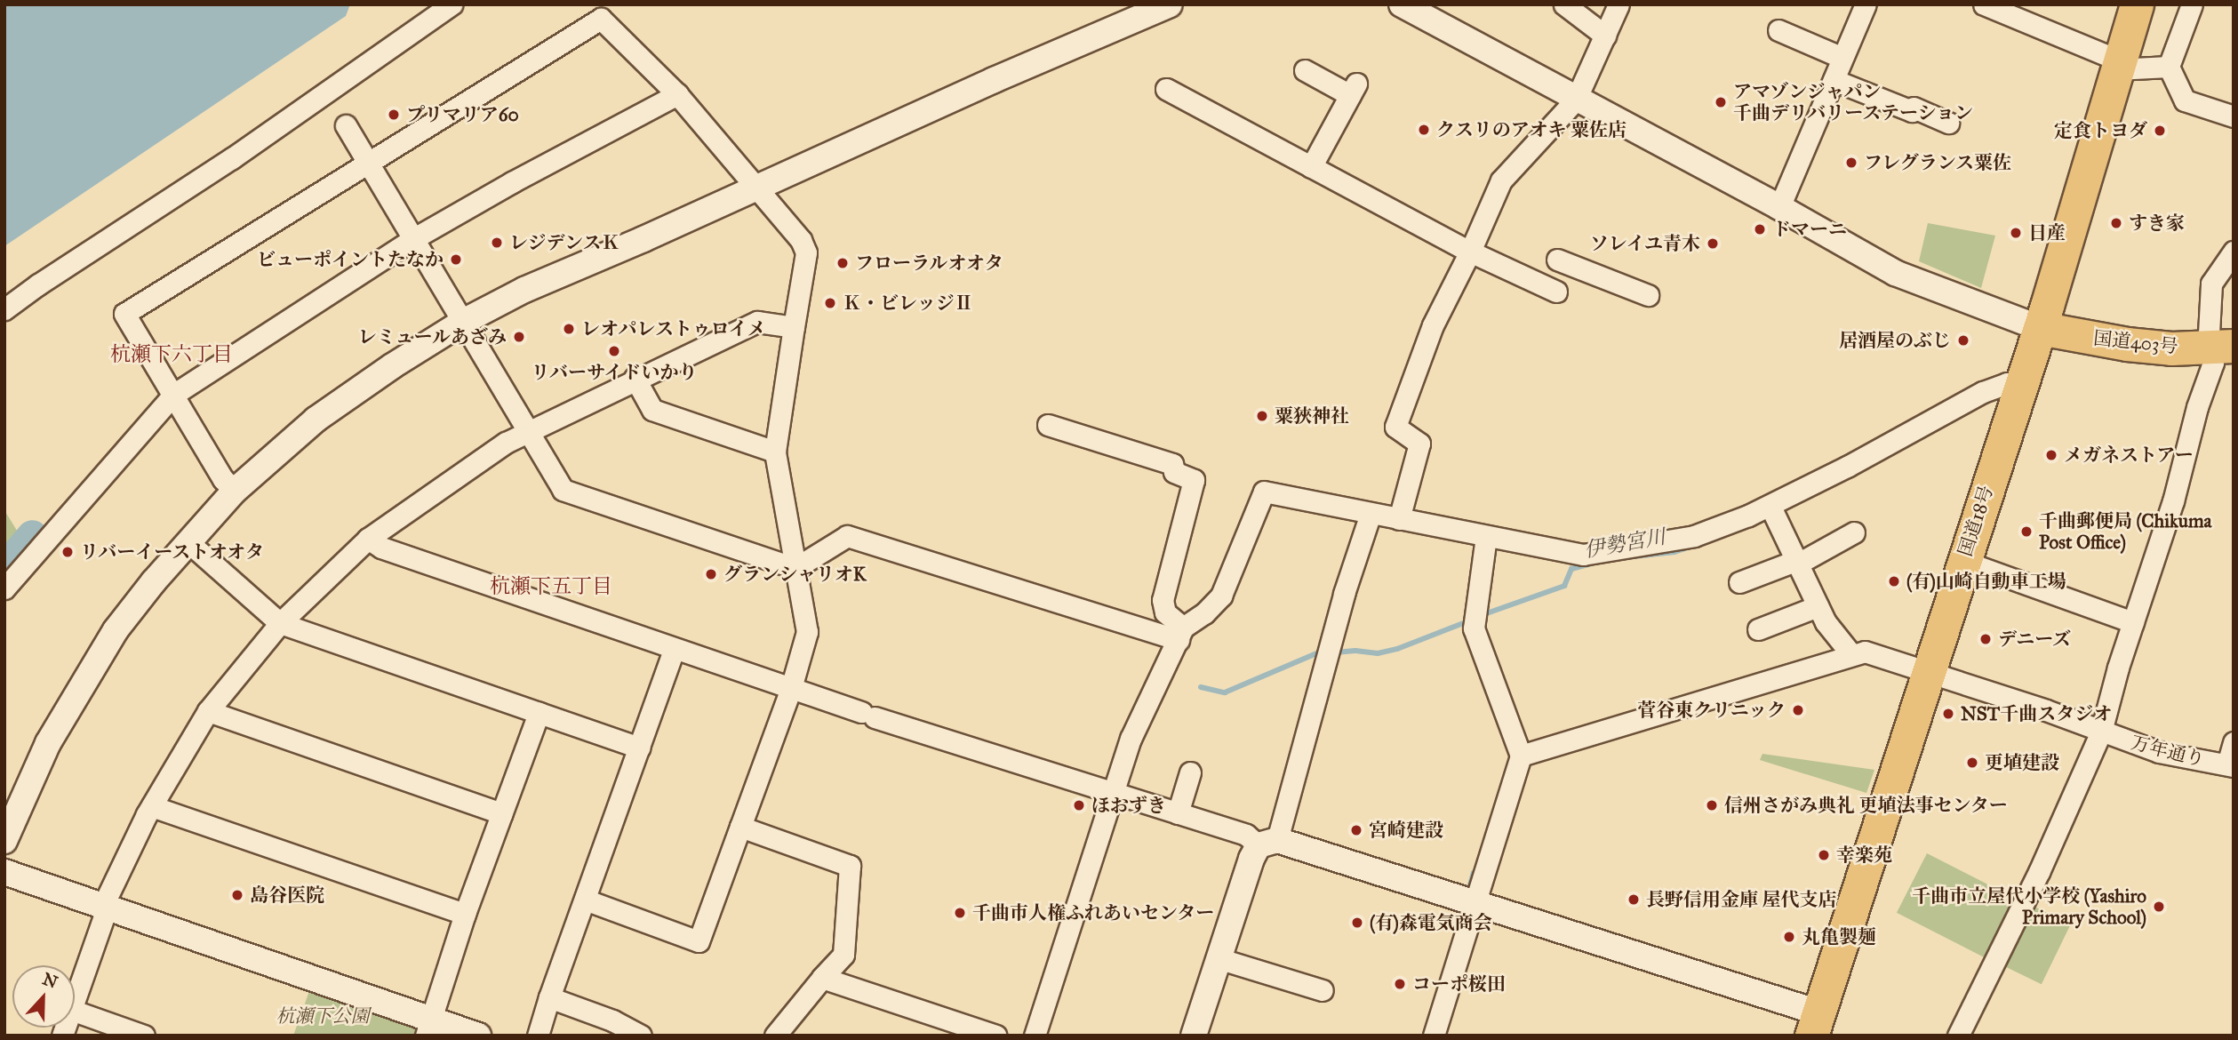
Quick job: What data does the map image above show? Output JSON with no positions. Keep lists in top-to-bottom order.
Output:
{
  "streets": {
    "highway": ["国道403号", "国道18号"],
    "street": ["万年通り"]
  },
  "crossings": [
    ["国道403号", "国道18号"],
    ["国道18号", "万年通り"]
  ],
  "districts": ["杭瀬下六丁目", "杭瀬下五丁目"],
  "water": ["伊勢宮川"],
  "parks": ["杭瀬下公園"],
  "places": [
    "アマゾンジャパン 千曲デリバリーステーション",
    "プリマリア60",
    "クスリのアオキ 粟佐店",
    "定食トヨダ",
    "フレグランス粟佐",
    "すき家",
    "ドマーニ",
    "日産",
    "レジデンスＫ",
    "ソレイユ青木",
    "ビューポイントたなか",
    "フローラルオオタ",
    "Ｋ・ビレッジⅡ",
    "レオパレストゥロイメ",
    "レミュールあざみ",
    "居酒屋のぶじ",
    "リバーサイドいかり",
    "粟狹神社",
    "メガネストアー",
    "千曲郵便局 (Chikuma Post Office)",
    "リバーイーストオオタ",
    "グランシャリオK",
    "(有)山崎自動車工場",
    "デニーズ",
    "菅谷東クリニック",
    "NST千曲スタジオ",
    "更埴建設",
    "ほおずき",
    "信州さがみ典礼 更埴法事センター",
    "宮崎建設",
    "幸楽苑",
    "島谷医院",
    "長野信用金庫 屋代支店",
    "千曲市立屋代小学校 (Yashiro Primary School)",
    "千曲市人権ふれあいセンター",
    "(有)森電気商会",
    "丸亀製麺",
    "コーポ桜田"
  ],
  "north": "top"
}
